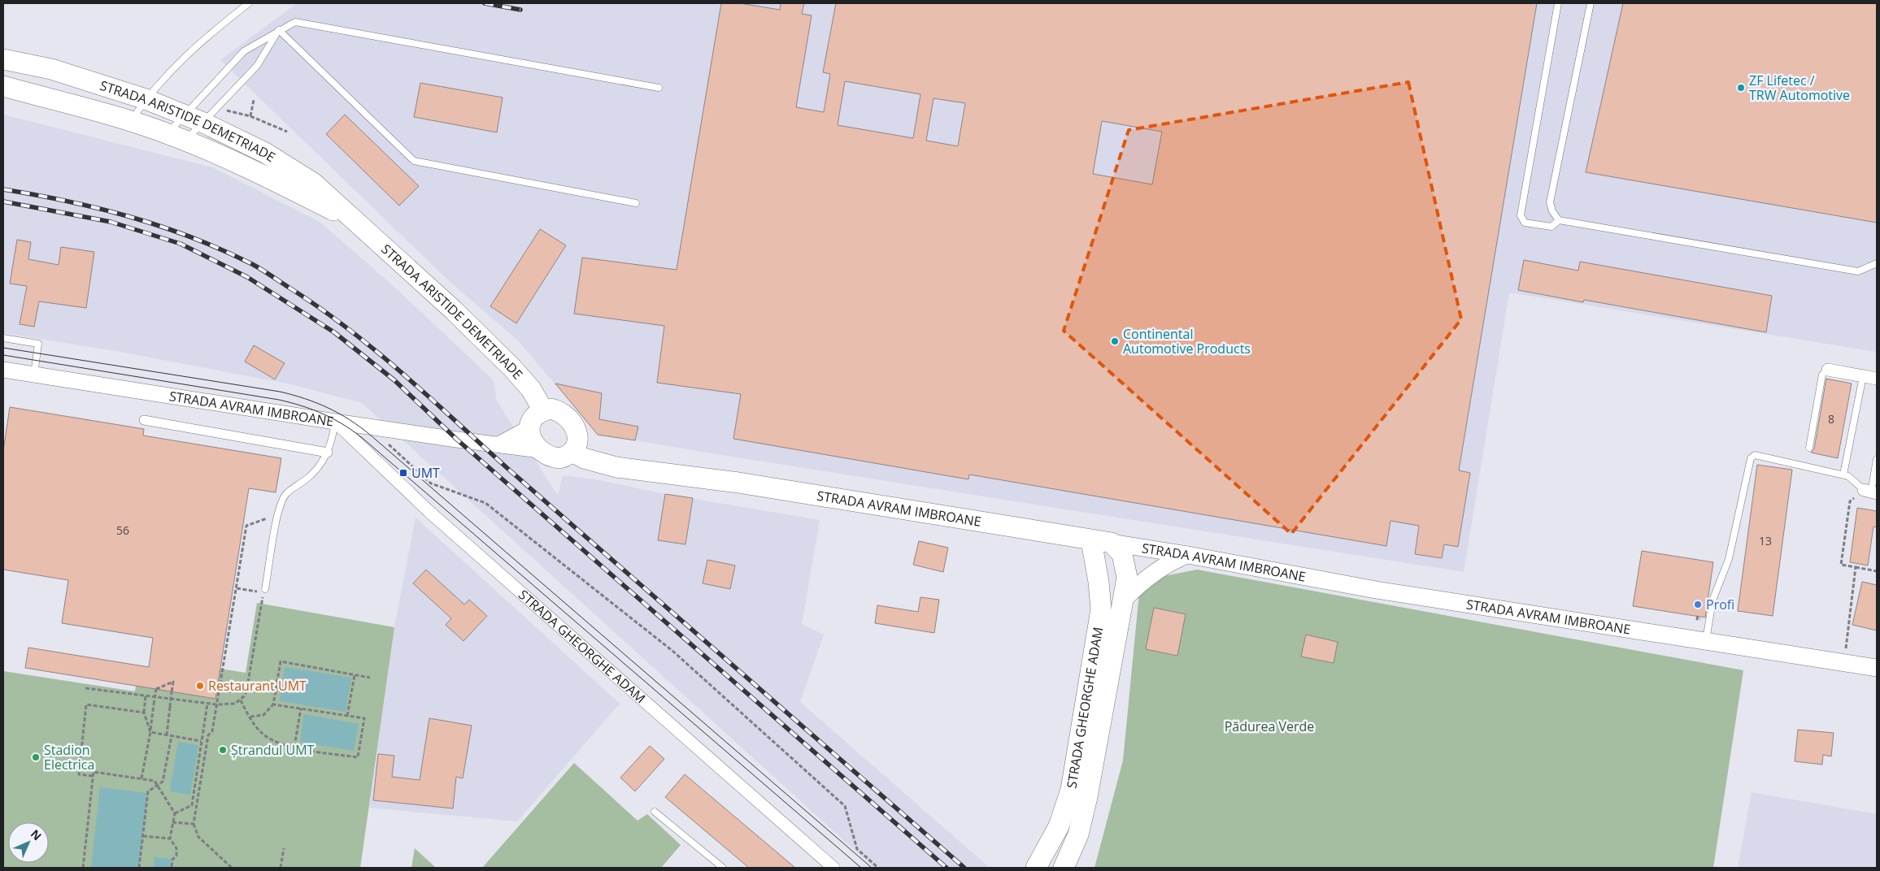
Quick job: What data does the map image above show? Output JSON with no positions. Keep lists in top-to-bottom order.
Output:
{
  "streets": {
    "main road": ["STRADA ARISTIDE DEMETRIADE", "STRADA AVRAM IMBROANE", "STRADA GHEORGHE ADAM"]
  },
  "crossings": [
    ["STRADA ARISTIDE DEMETRIADE", "STRADA AVRAM IMBROANE"],
    ["STRADA AVRAM IMBROANE", "STRADA GHEORGHE ADAM"]
  ],
  "parks": ["Pădurea Verde"],
  "places": {
    "other": [
      "ZF Lifetec / TRW Automotive",
      "Continental Automotive Products",
      "Profi",
      "Restaurant UMT",
      "Ștrandul UMT",
      "Stadion Electrica"
    ],
    "transit": ["UMT"]
  },
  "house_numbers": ["8", "56", "13"],
  "north": "top right"
}
